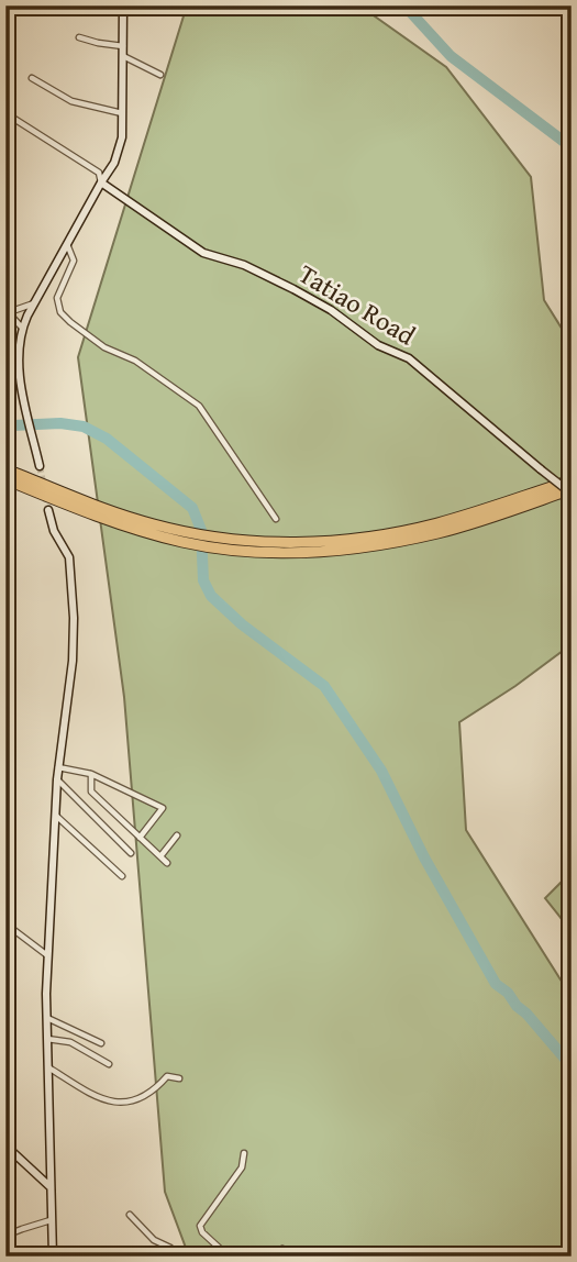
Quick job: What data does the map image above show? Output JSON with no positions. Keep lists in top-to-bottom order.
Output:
{
  "streets": {
    "main road": ["Tatiao Road"]
  }
}
